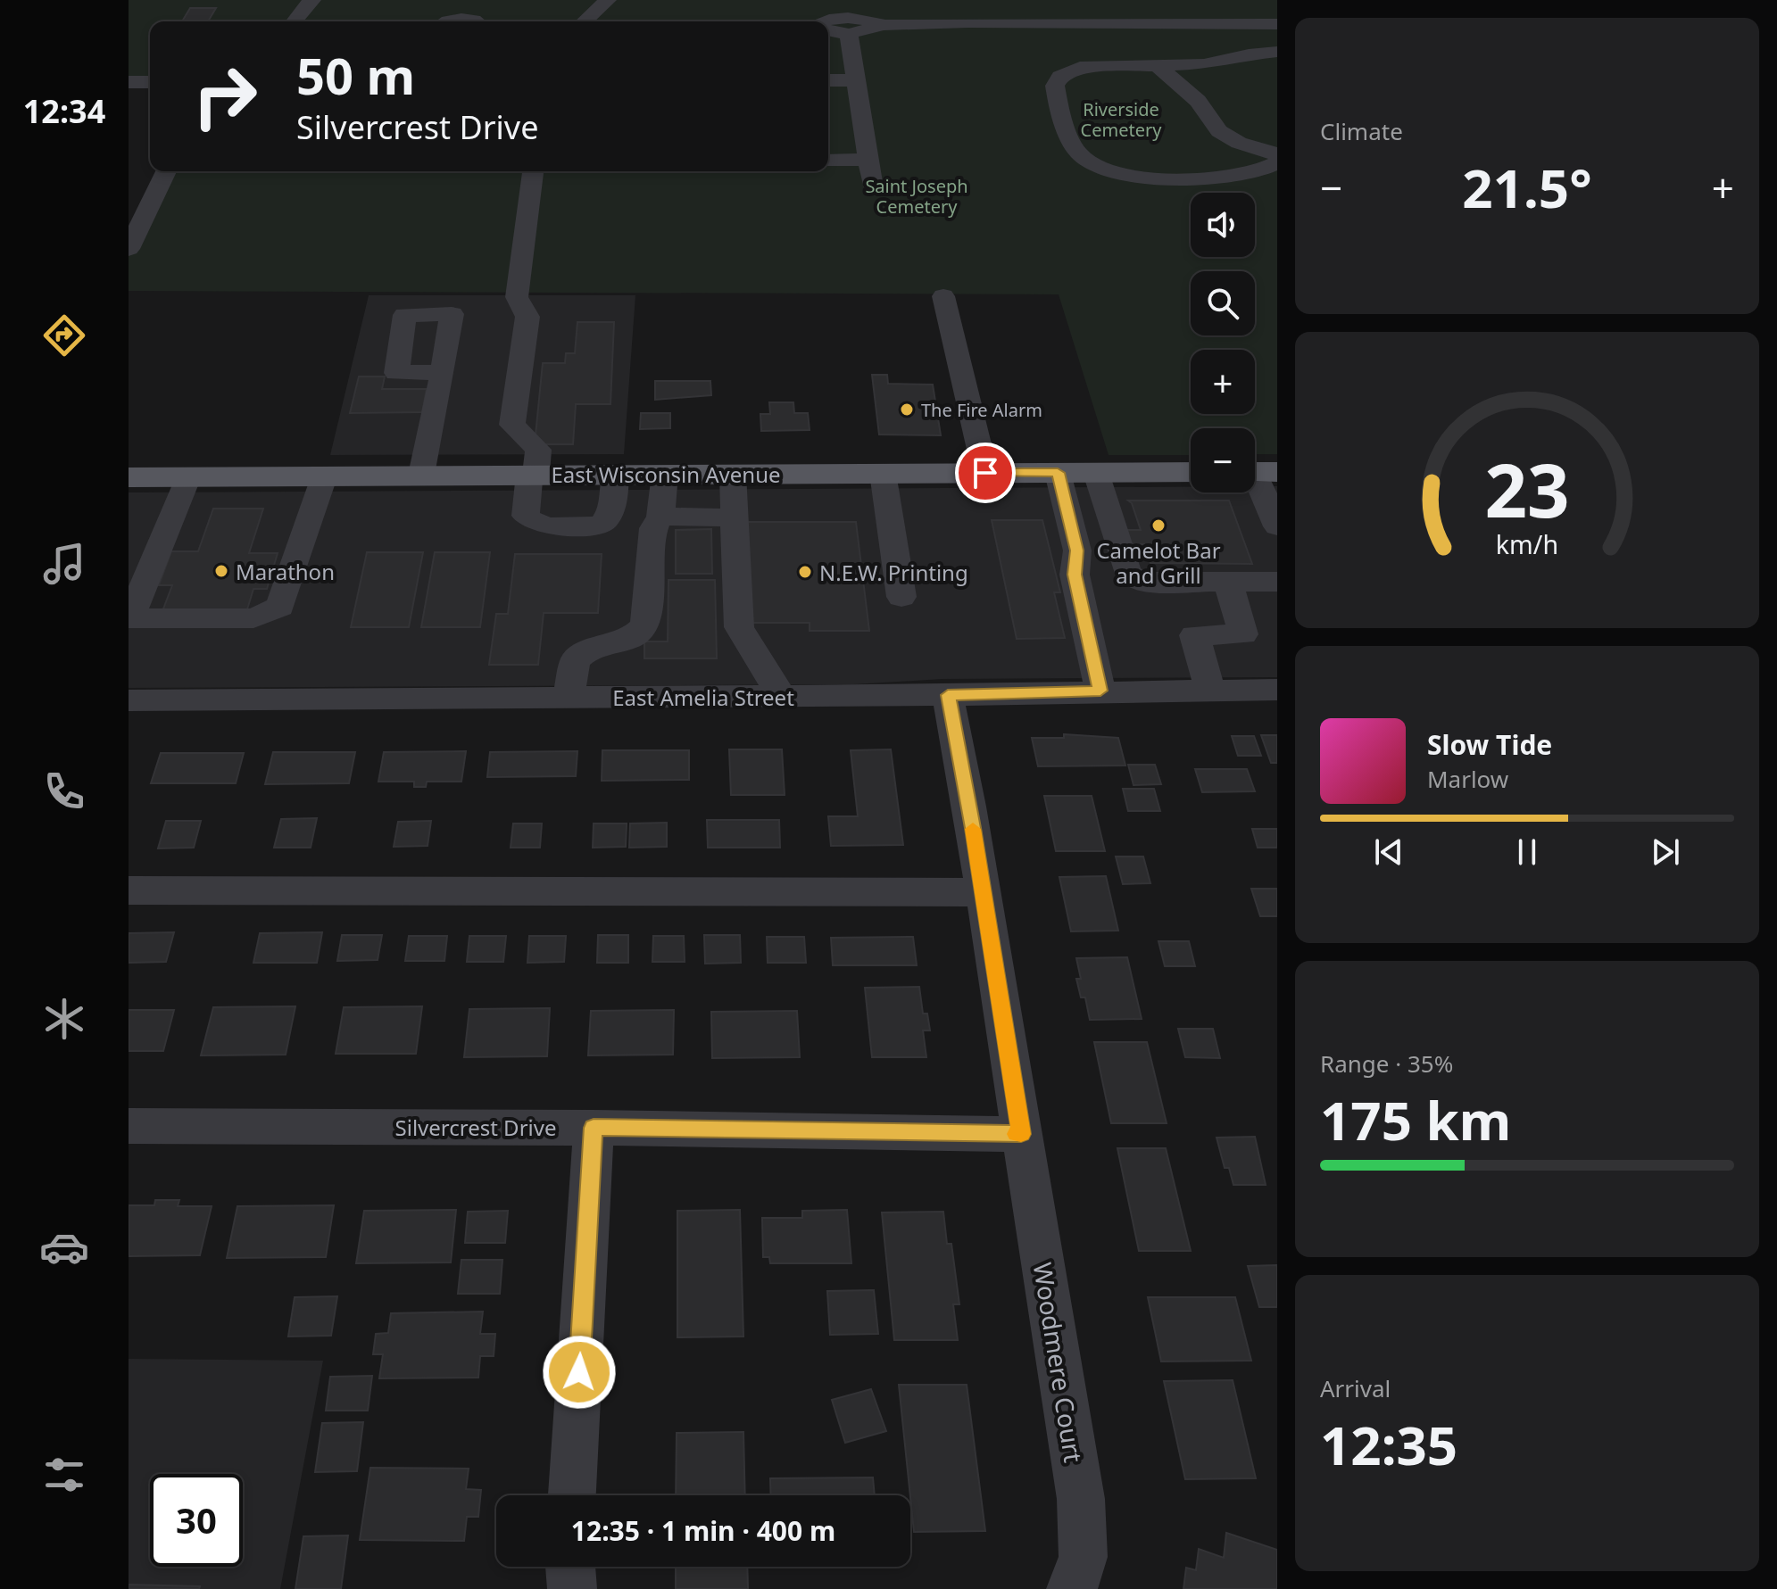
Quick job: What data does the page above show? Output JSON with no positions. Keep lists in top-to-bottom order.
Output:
{
  "streets": {
    "main road": ["East Wisconsin Avenue"],
    "street": ["East Amelia Street", "Silvercrest Drive", "Woodmere Court"]
  },
  "crossings": [
    ["Silvercrest Drive", "Woodmere Court"]
  ],
  "parks": ["Riverside Cemetery", "Saint Joseph Cemetery"],
  "places": [
    "The Fire Alarm",
    "Camelot Bar and Grill",
    "Marathon",
    "N.E.W. Printing"
  ],
  "page": {
    "tabs": "12:34",
    "tile": [
      "Climate",
      ["Range · 35%", "175 km"],
      ["Arrival", "12:35"]
    ],
    "turn": ["50 m", "Silvercrest Drive"],
    "heat": ["−", "21.5°", "+"],
    "map_buttons": ["+", "−"],
    "song": ["Slow Tide", "Marlow"],
    "limit": "30",
    "trip": "12:35 · 1 min · 400 m",
    "gauge": ["23", "km/h"]
  }
}
